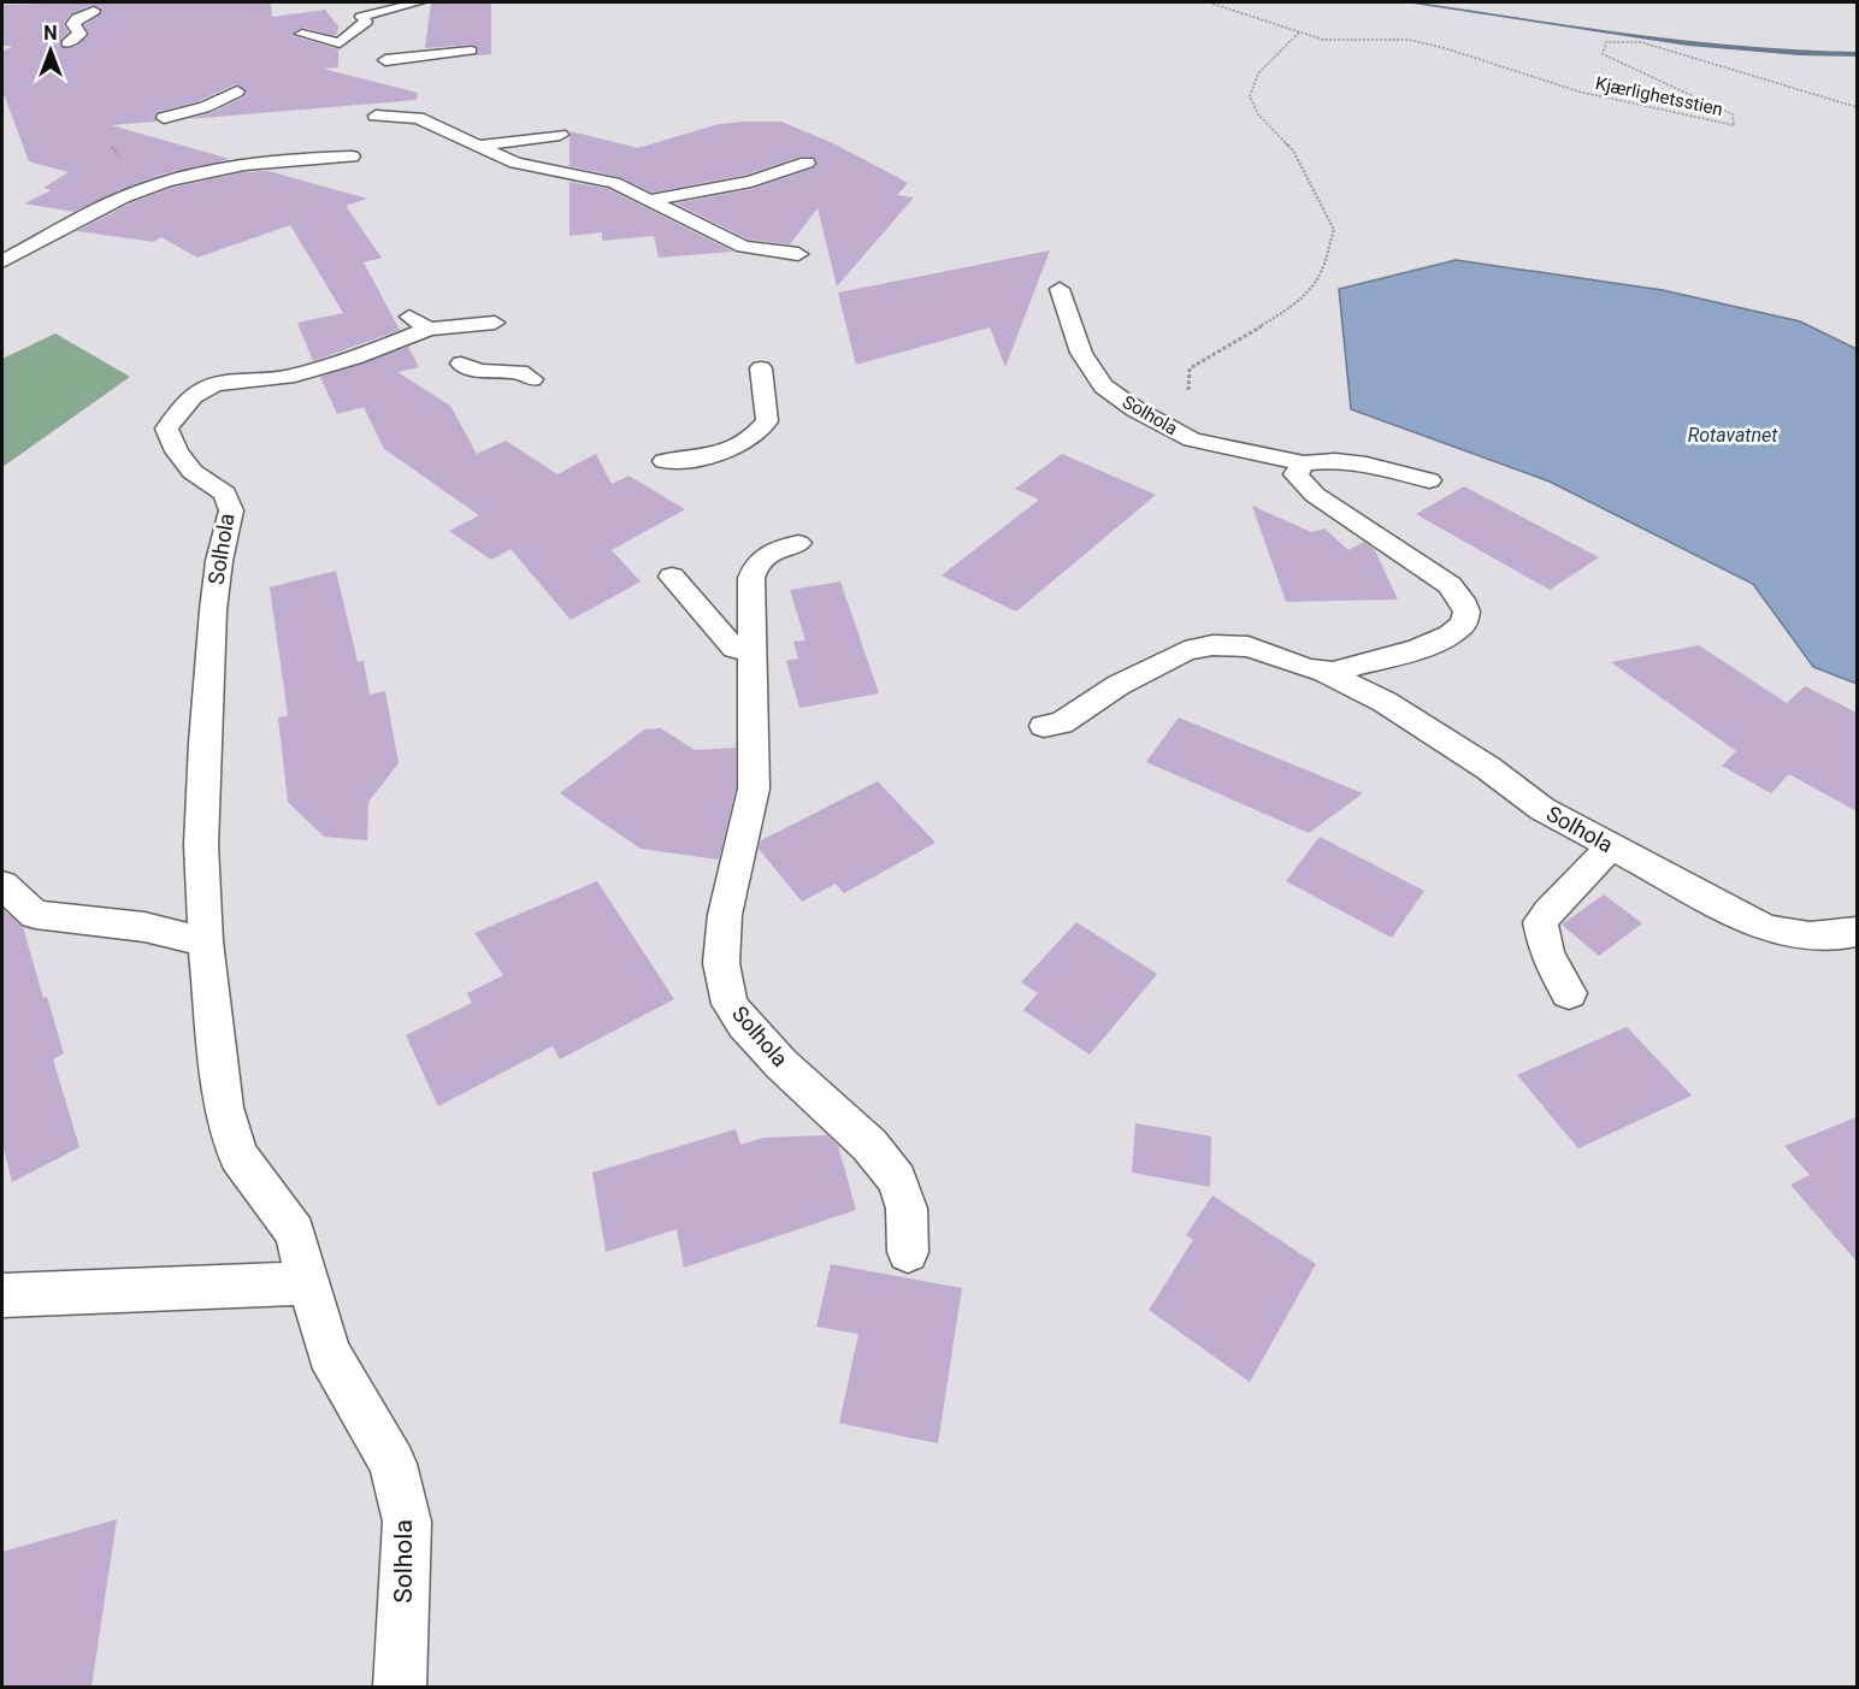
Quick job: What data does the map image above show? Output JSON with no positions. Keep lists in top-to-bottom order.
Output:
{
  "streets": {
    "lane": ["Solhola"],
    "path": ["Kjærlighetsstien"]
  },
  "water": ["Rotavatnet"],
  "north": "top"
}
